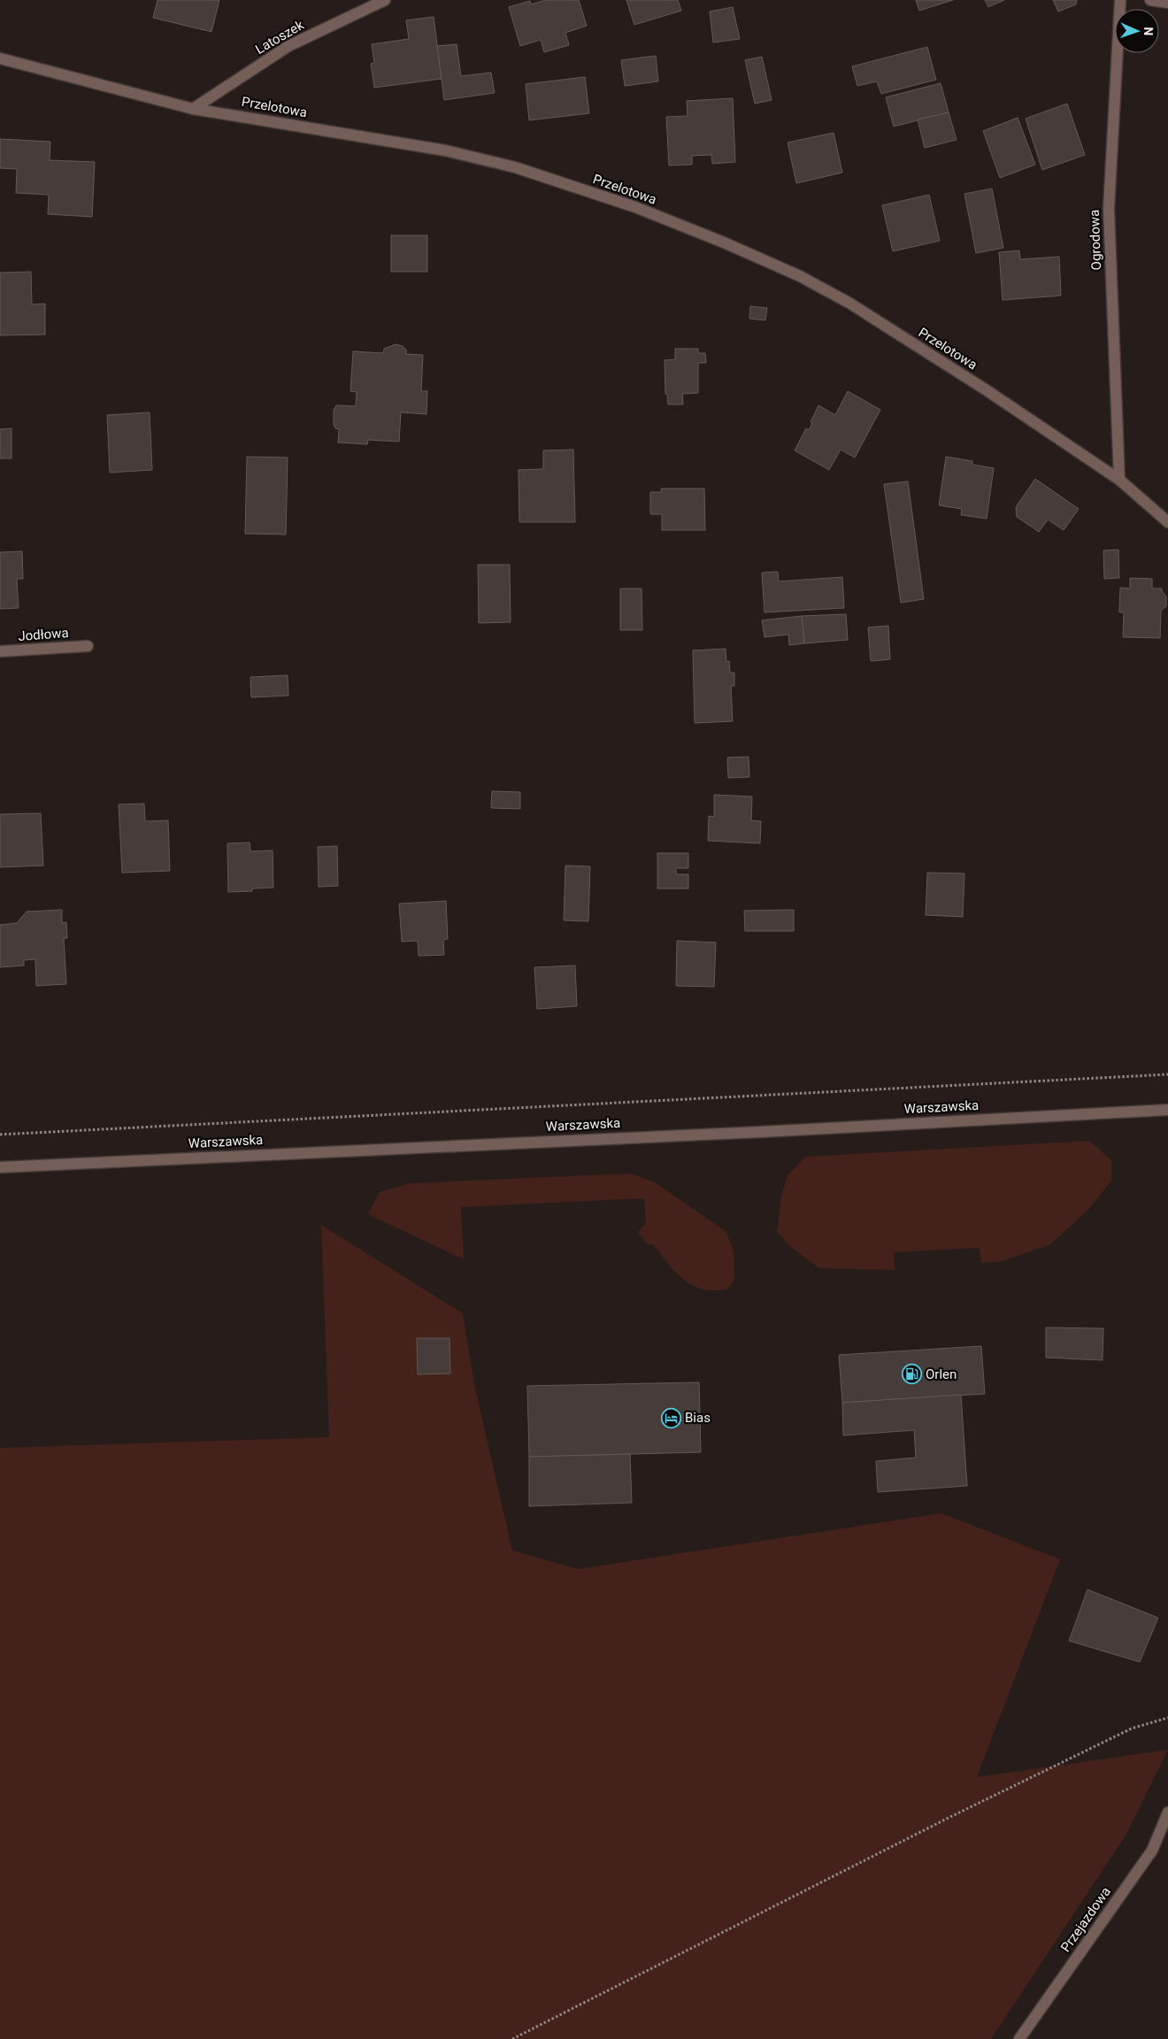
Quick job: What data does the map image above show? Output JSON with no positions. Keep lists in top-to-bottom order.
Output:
{
  "streets": {
    "street": [
      "Latoszek",
      "Przelotowa",
      "Ogrodowa",
      "Jodłowa",
      "Warszawska",
      "Przejazdowa"
    ]
  },
  "crossings": [
    ["Latoszek", "Przelotowa"],
    ["Przelotowa", "Ogrodowa"]
  ],
  "places": {
    "fuel station": ["Orlen"],
    "hotel": ["Bias"]
  },
  "north": "right"
}
